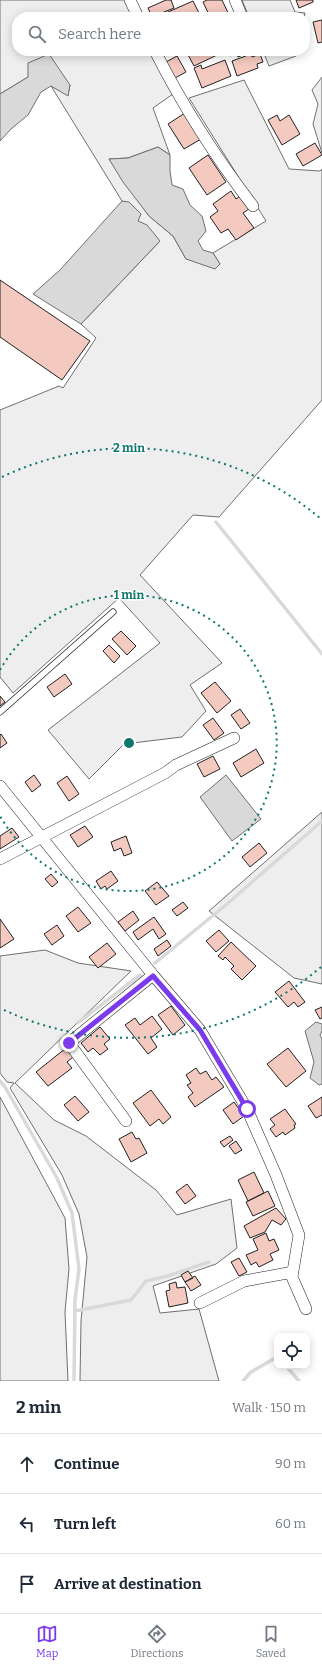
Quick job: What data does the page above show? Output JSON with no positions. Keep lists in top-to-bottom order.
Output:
{
  "page": {
    "search": "Search here",
    "heading": ["2 min", "Walk · 150 m"],
    "list": [
      ["Continue", "90 m"],
      ["Turn left", "60 m"],
      "Arrive at destination"
    ],
    "nav": ["Map", "Directions", "Saved"]
  },
  "rings": ["2 min", "1 min"]
}
